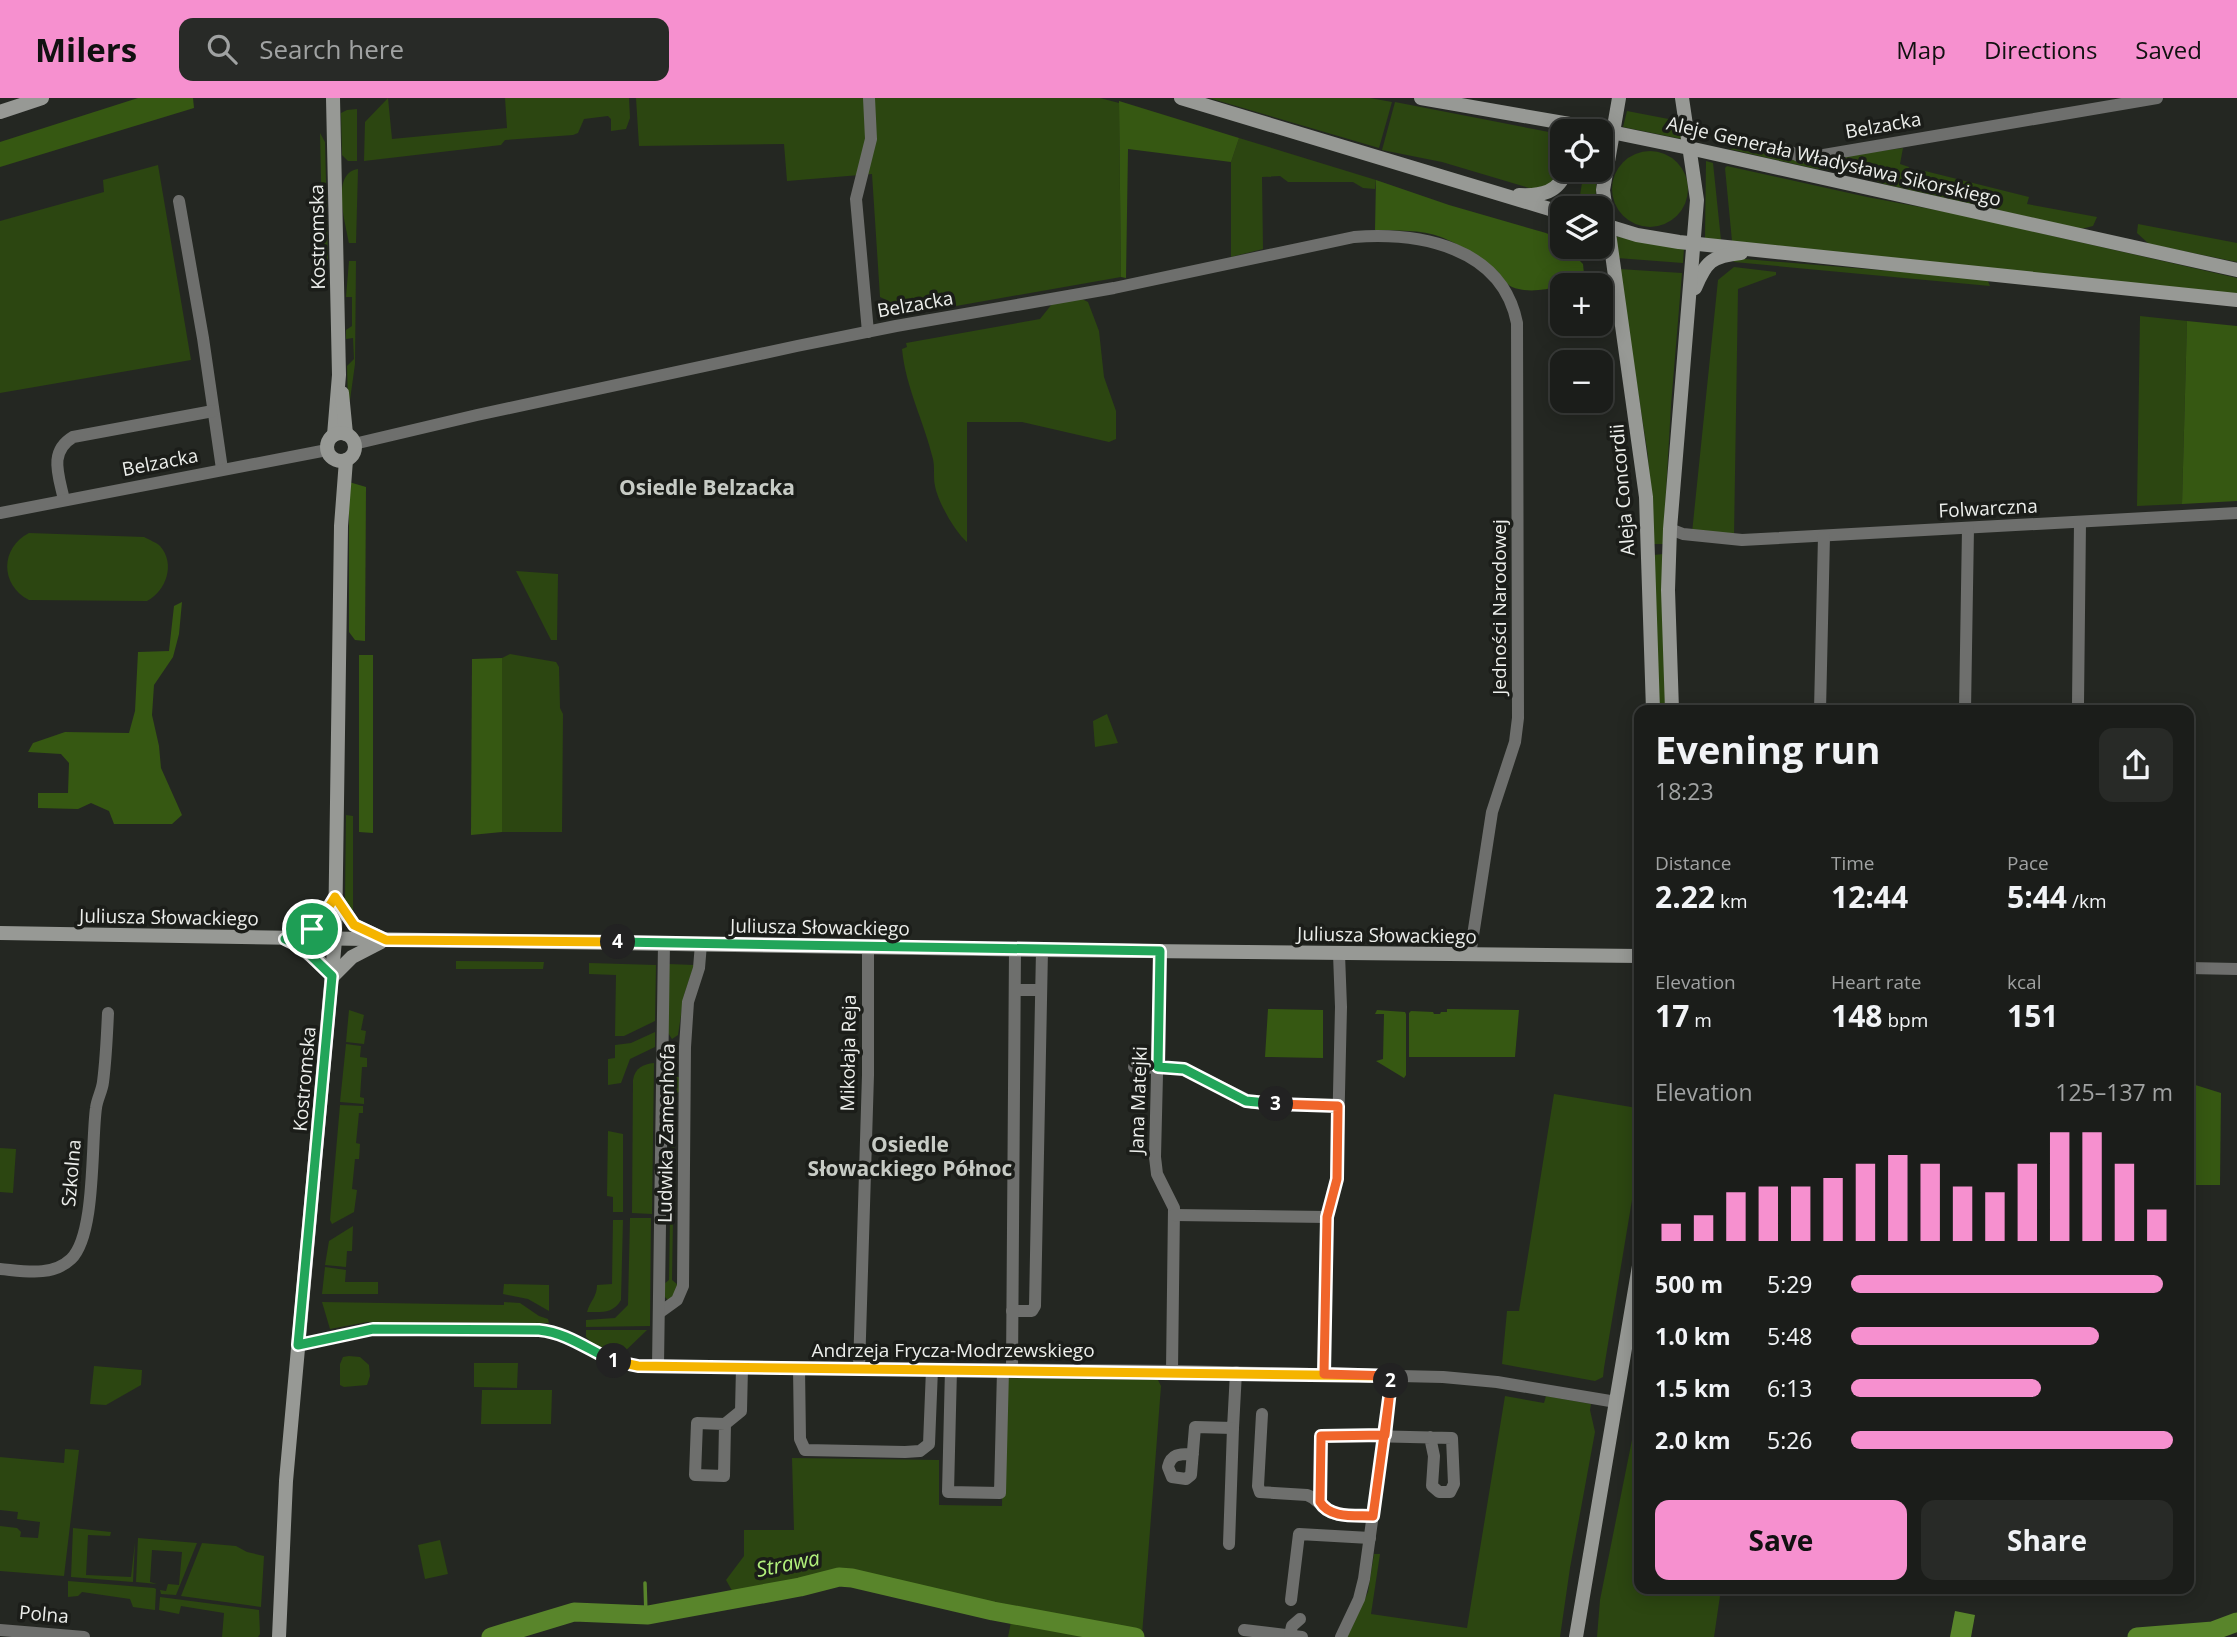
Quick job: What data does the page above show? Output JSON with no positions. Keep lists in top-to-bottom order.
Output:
{
  "streets": {
    "street": [
      "Belzacka",
      "Aleje Generała Władysława Sikorskiego",
      "Kostromska",
      "Aleja Concordii",
      "Folwarczna",
      "Jedności Narodowej",
      "Juliusza Słowackiego",
      "Mikołaja Reja",
      "Jana Matejki",
      "Ludwika Zamenhofa",
      "Szkolna",
      "Andrzeja Frycza-Modrzewskiego",
      "Polna"
    ]
  },
  "crossings": [
    ["Belzacka", "Kostromska"],
    ["Belzacka", "Jedności Narodowej"],
    ["Aleje Generała Władysława Sikorskiego", "Aleja Concordii"],
    ["Kostromska", "Juliusza Słowackiego"],
    ["Kostromska", "Andrzeja Frycza-Modrzewskiego"],
    ["Jedności Narodowej", "Juliusza Słowackiego"],
    ["Juliusza Słowackiego", "Mikołaja Reja"],
    ["Juliusza Słowackiego", "Jana Matejki"],
    ["Juliusza Słowackiego", "Ludwika Zamenhofa"],
    ["Mikołaja Reja", "Andrzeja Frycza-Modrzewskiego"],
    ["Jana Matejki", "Andrzeja Frycza-Modrzewskiego"],
    ["Ludwika Zamenhofa", "Andrzeja Frycza-Modrzewskiego"]
  ],
  "districts": ["Osiedle Belzacka", "Osiedle Słowackiego Północ"],
  "water": ["Strawa"],
  "page": {
    "header": "Milers",
    "search": "Search here",
    "nav": ["Map", "Directions", "Saved"],
    "map_buttons": ["+", "−"],
    "heading": ["Evening run", "18:23"],
    "stats": [
      ["Distance", "2.22 km"],
      ["Time", "12:44"],
      ["Pace", "5:44 /km"],
      ["Elevation", "17 m"],
      ["Heart rate", "148 bpm"],
      ["kcal", "151"]
    ],
    "pins": [
      "4",
      "3",
      "1",
      "2"
    ],
    "chart": ["Elevation", "125–137 m"],
    "list": [
      {
        "name": "500 m",
        "note": "5:29"
      },
      {
        "name": "1.0 km",
        "note": "5:48"
      },
      {
        "name": "1.5 km",
        "note": "6:13"
      },
      {
        "name": "2.0 km",
        "note": "5:26"
      }
    ],
    "buttons": ["Save", "Share"]
  }
}
